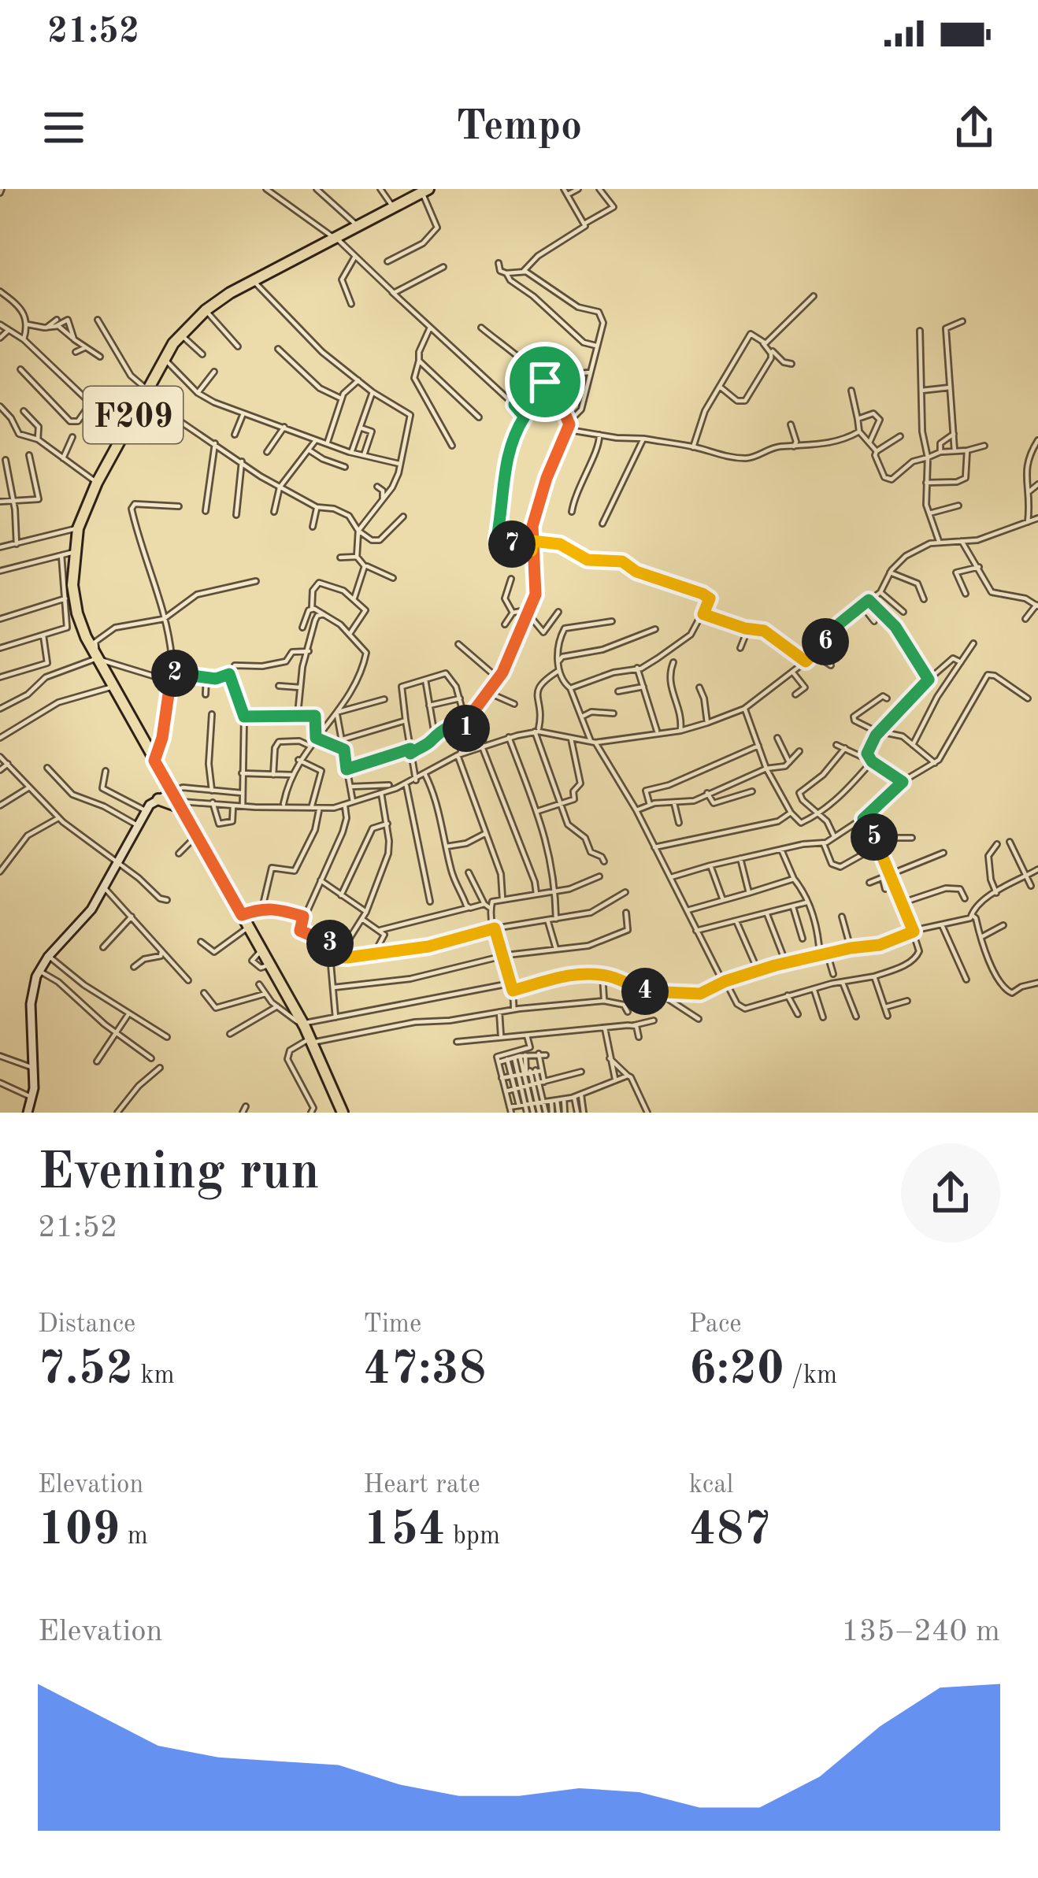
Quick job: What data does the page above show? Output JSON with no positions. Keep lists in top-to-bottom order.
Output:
{
  "streets": {
    "main road": ["F209"]
  },
  "page": {
    "status": "21:52",
    "header": "Tempo",
    "pins": [
      "7",
      "6",
      "2",
      "1",
      "5",
      "3",
      "4"
    ],
    "heading": ["Evening run", "21:52"],
    "stats": [
      ["Distance", "7.52 km"],
      ["Time", "47:38"],
      ["Pace", "6:20 /km"],
      ["Elevation", "109 m"],
      ["Heart rate", "154 bpm"],
      ["kcal", "487"]
    ],
    "chart": ["Elevation", "135–240 m"]
  }
}
